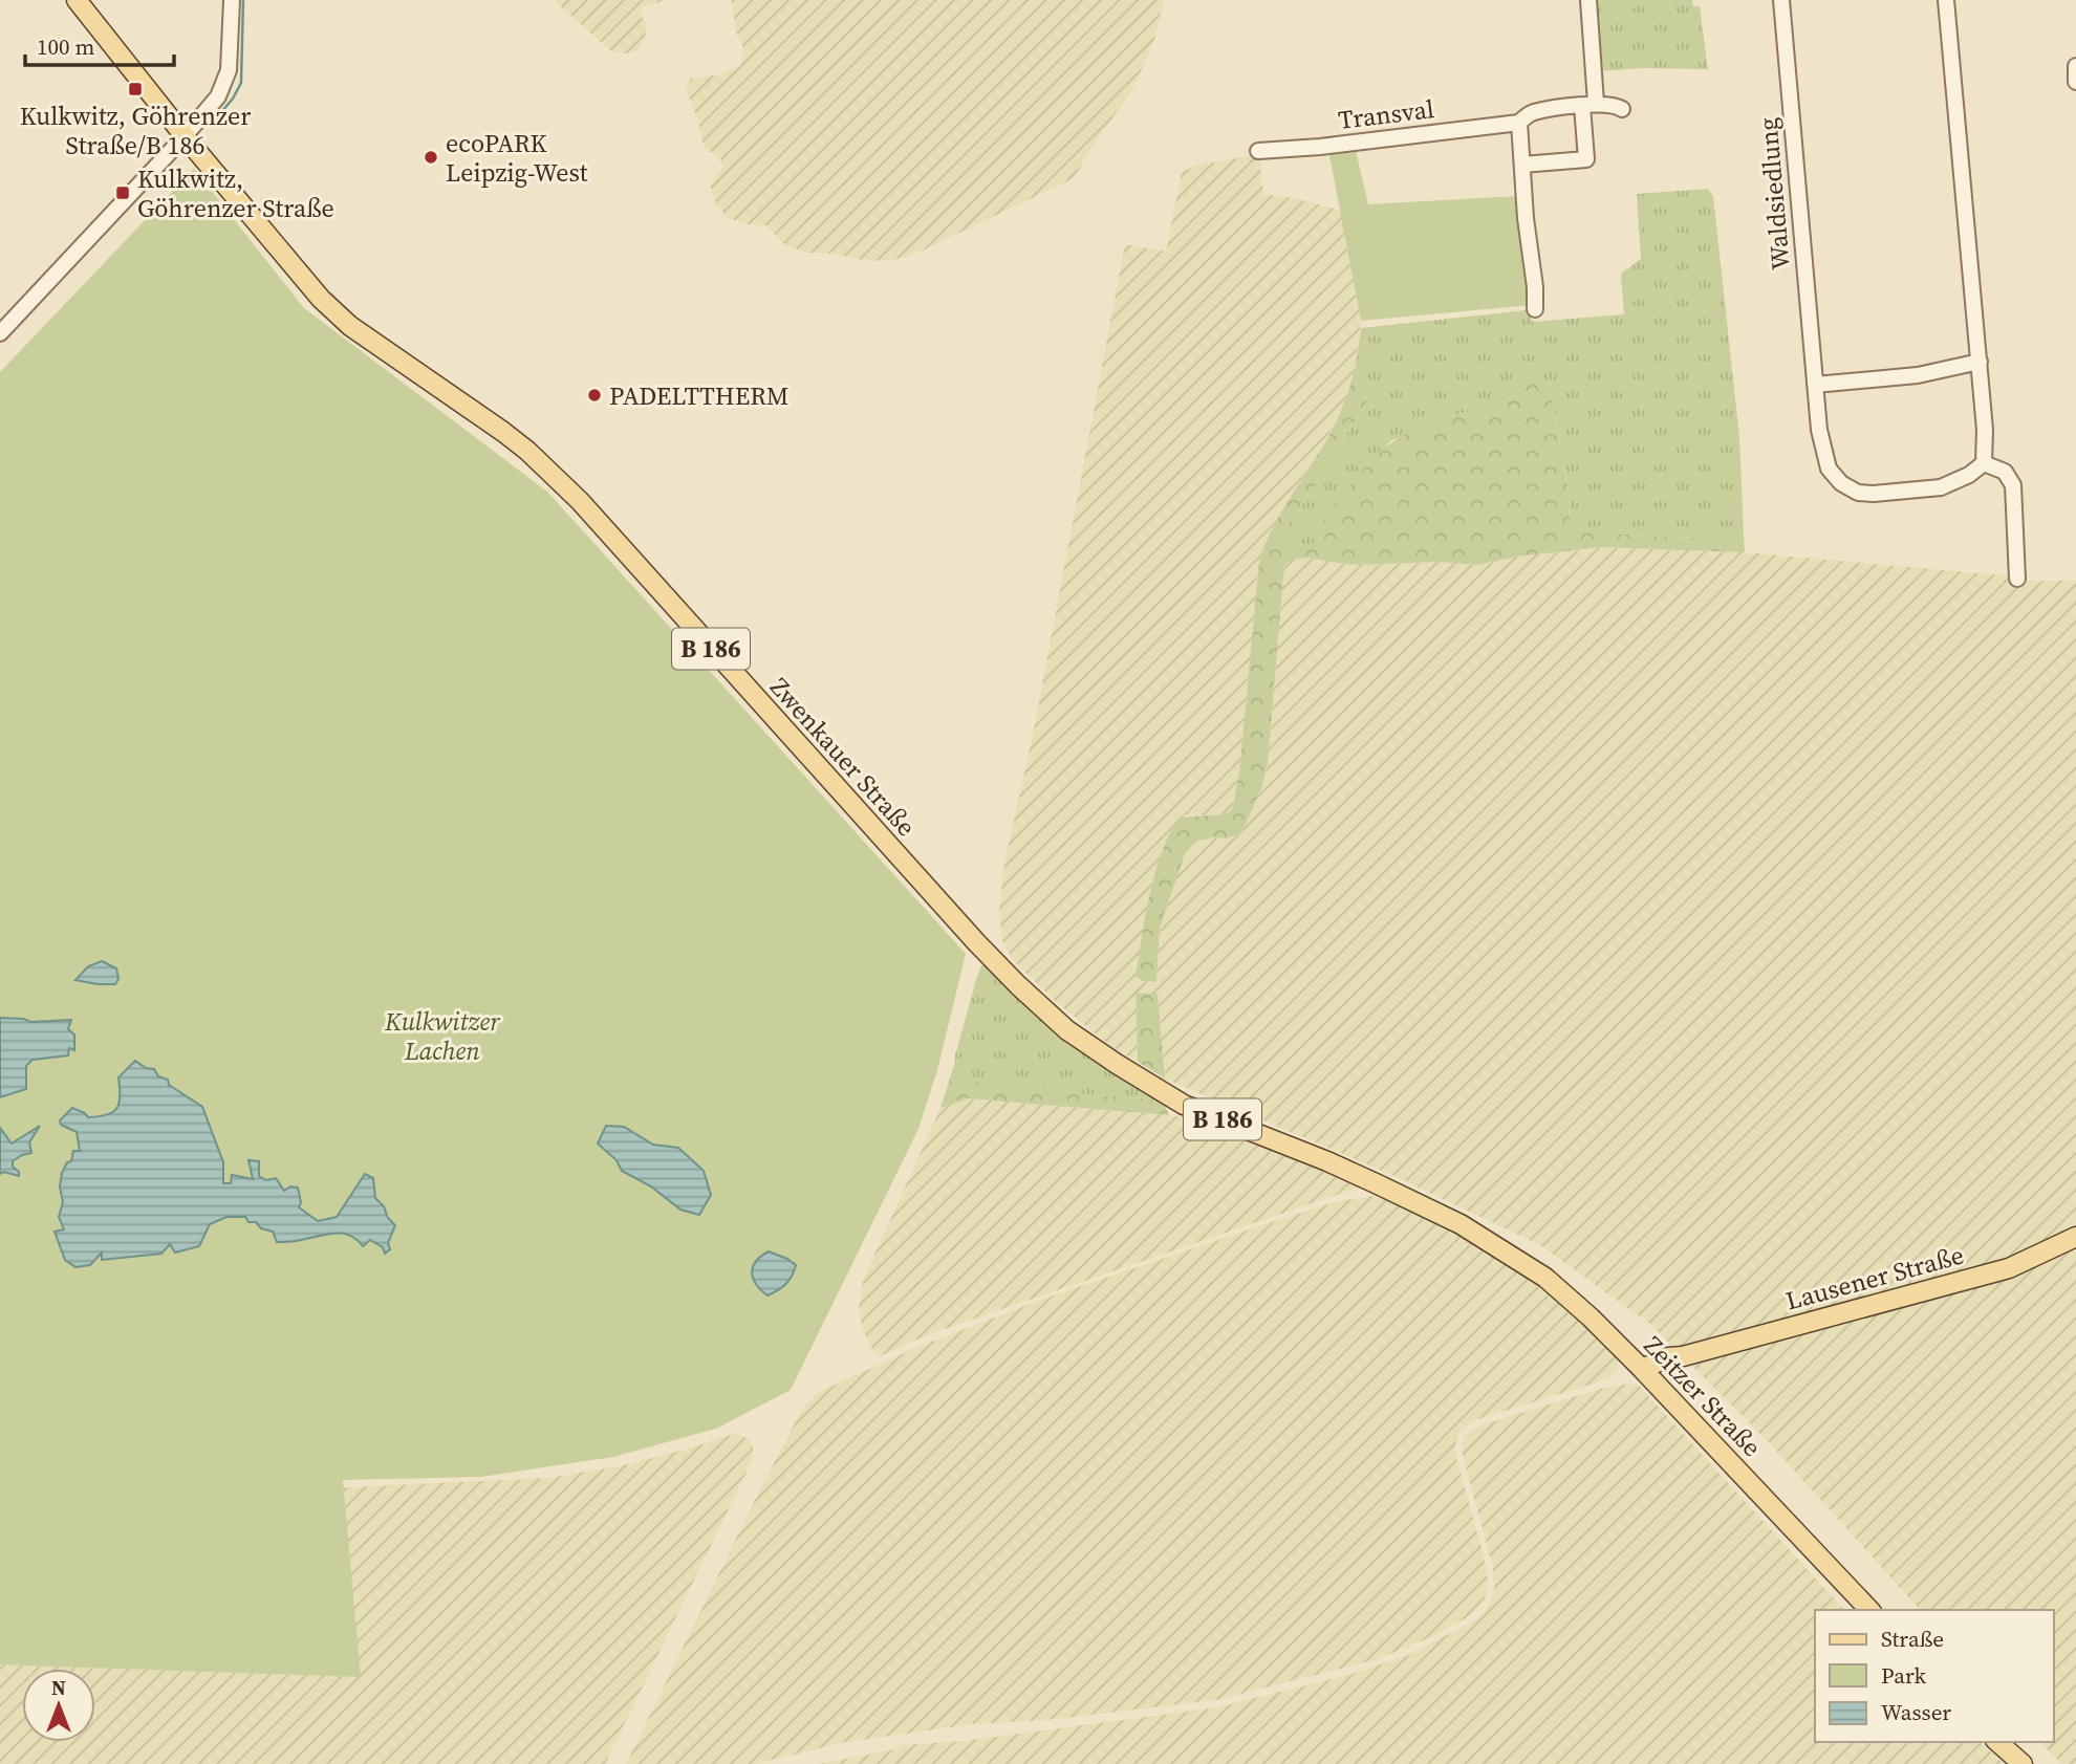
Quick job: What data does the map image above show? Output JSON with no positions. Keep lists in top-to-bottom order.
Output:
{
  "streets": {
    "main road": [
      "B 186",
      "Zwenkauer Straße",
      "Lausener Straße",
      "Zeitzer Straße"
    ],
    "street": ["Transval", "Waldsiedlung"]
  },
  "crossings": [
    ["Zwenkauer Straße", "Zeitzer Straße"],
    ["Lausener Straße", "Zeitzer Straße"]
  ],
  "parks": ["Kulkwitzer Lachen"],
  "places": {
    "transit": ["Kulkwitz, Göhrenzer Straße/B 186", "Kulkwitz, Göhrenzer Straße"],
    "other": ["ecoPARK Leipzig-West", "PADELTTHERM"]
  },
  "legend": ["Straße", "Park", "Wasser"],
  "scale_bar": "100 m",
  "north": "top"
}
